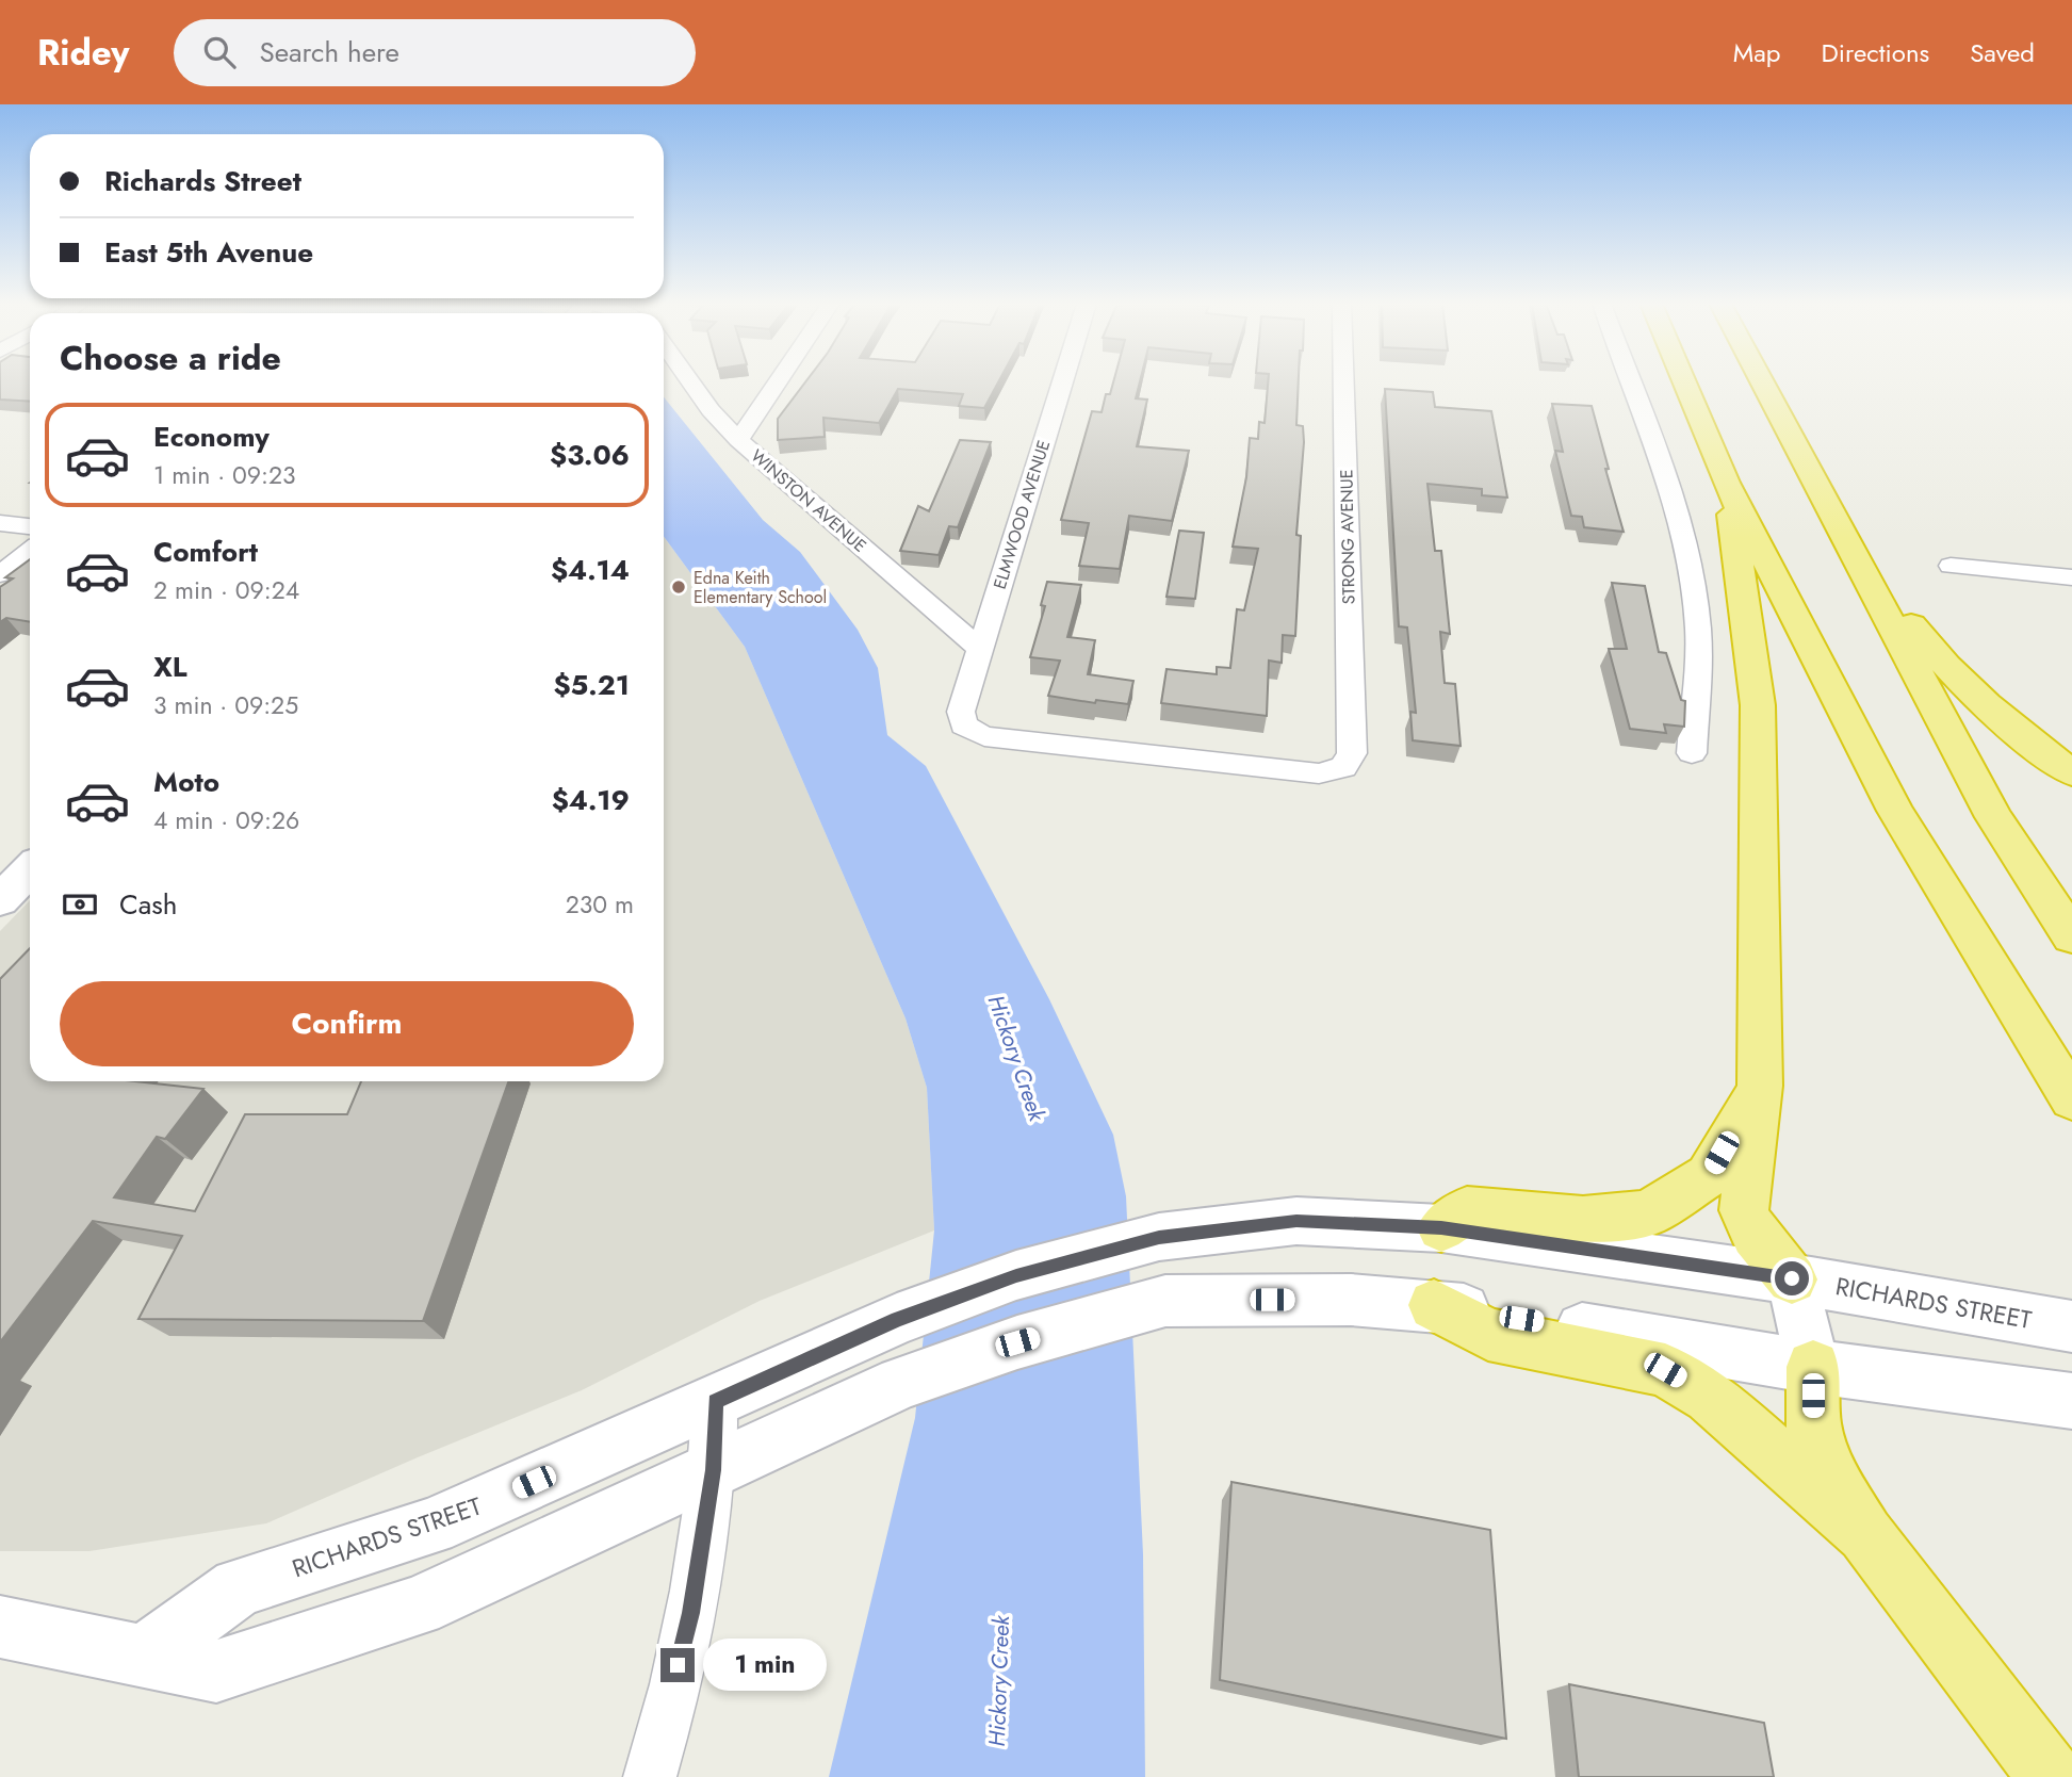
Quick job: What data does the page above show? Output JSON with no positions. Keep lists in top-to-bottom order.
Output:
{
  "streets": {
    "street": [
      "WINSTON AVENUE",
      "ELMWOOD AVENUE",
      "STRONG AVENUE",
      "RICHARDS STREET"
    ]
  },
  "crossings": [
    ["WINSTON AVENUE", "ELMWOOD AVENUE"],
    ["ELMWOOD AVENUE", "STRONG AVENUE"]
  ],
  "water": ["Hickory Creek"],
  "places": ["Edna Keith Elementary School"],
  "page": {
    "header": "Ridey",
    "search": "Search here",
    "nav": ["Map", "Directions", "Saved"],
    "banner": ["Richards Street", "East 5th Avenue"],
    "heading": "Choose a ride",
    "list": [
      {
        "name": "Economy",
        "note": "1 min · 09:23",
        "value": "$3.06"
      },
      {
        "name": "Comfort",
        "note": "2 min · 09:24",
        "value": "$4.14"
      },
      {
        "name": "XL",
        "note": "3 min · 09:25",
        "value": "$5.21"
      },
      {
        "name": "Moto",
        "note": "4 min · 09:26",
        "value": "$4.19"
      }
    ],
    "pay": ["Cash", "230 m"],
    "buttons": "Confirm",
    "bubble": "1 min"
  }
}
